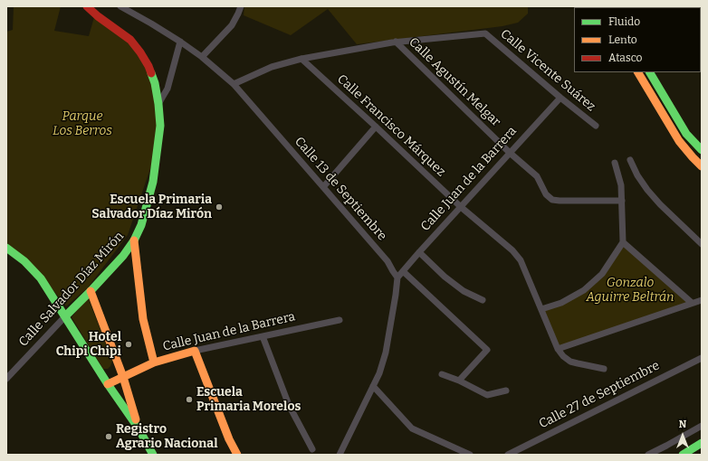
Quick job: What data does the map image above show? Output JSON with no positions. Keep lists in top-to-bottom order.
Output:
{
  "streets": {
    "main road": ["Calle Juan de la Barrera", "Calle Salvador Díaz Mirón"],
    "street": [
      "Calle Vicente Suárez",
      "Calle Agustín Melgar",
      "Calle Francisco Márquez",
      "Calle 13 de Septiembre",
      "Calle 27 de Septiembre"
    ]
  },
  "crossings": [
    ["Calle Vicente Suárez", "Calle Agustín Melgar"],
    ["Calle Vicente Suárez", "Calle Juan de la Barrera"],
    ["Calle Agustín Melgar", "Calle Juan de la Barrera"],
    ["Calle Francisco Márquez", "Calle Juan de la Barrera"],
    ["Calle Juan de la Barrera", "Calle 13 de Septiembre"]
  ],
  "parks": ["Parque Los Berros", "Gonzalo Aguirre Beltrán"],
  "places": [
    "Escuela Primaria Salvador Díaz Mirón",
    "Hotel Chipi Chipi",
    "Escuela Primaria Morelos",
    "Registro Agrario Nacional"
  ],
  "legend": ["Fluido", "Lento", "Atasco"],
  "north": "top"
}
